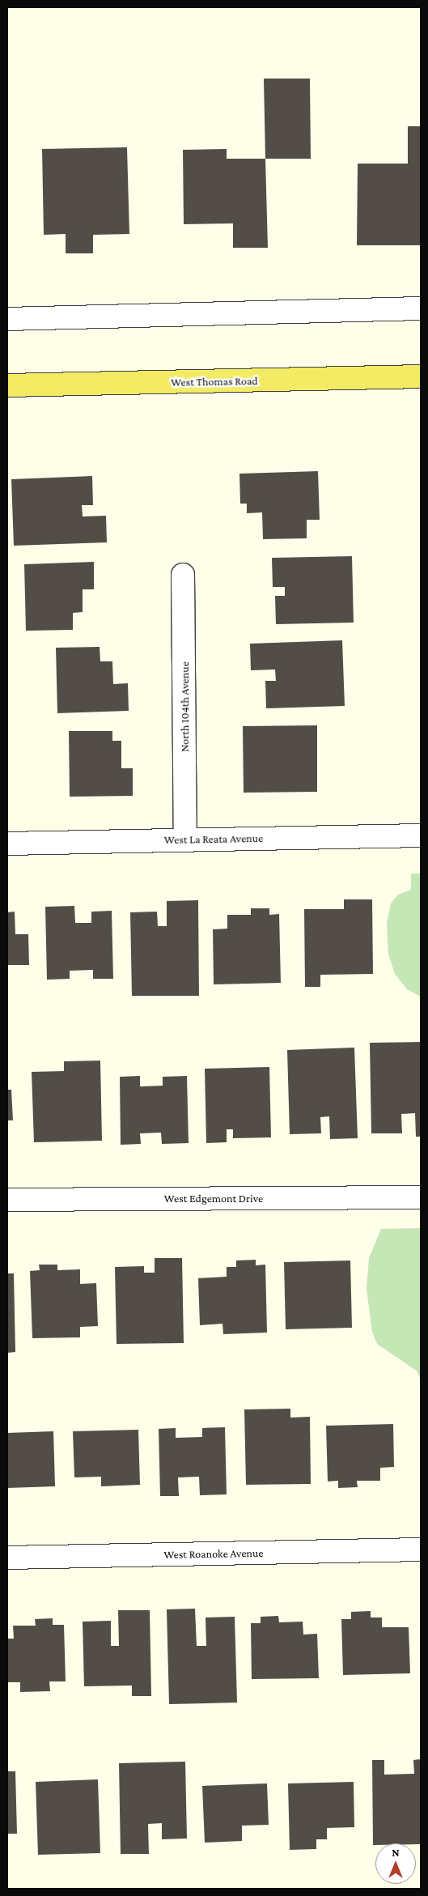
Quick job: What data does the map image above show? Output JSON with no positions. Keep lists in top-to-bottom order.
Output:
{
  "streets": {
    "main road": ["West Thomas Road"],
    "street": [
      "North 104th Avenue",
      "West La Reata Avenue",
      "West Edgemont Drive",
      "West Roanoke Avenue"
    ]
  },
  "crossings": [
    ["North 104th Avenue", "West La Reata Avenue"]
  ],
  "north": "top"
}
